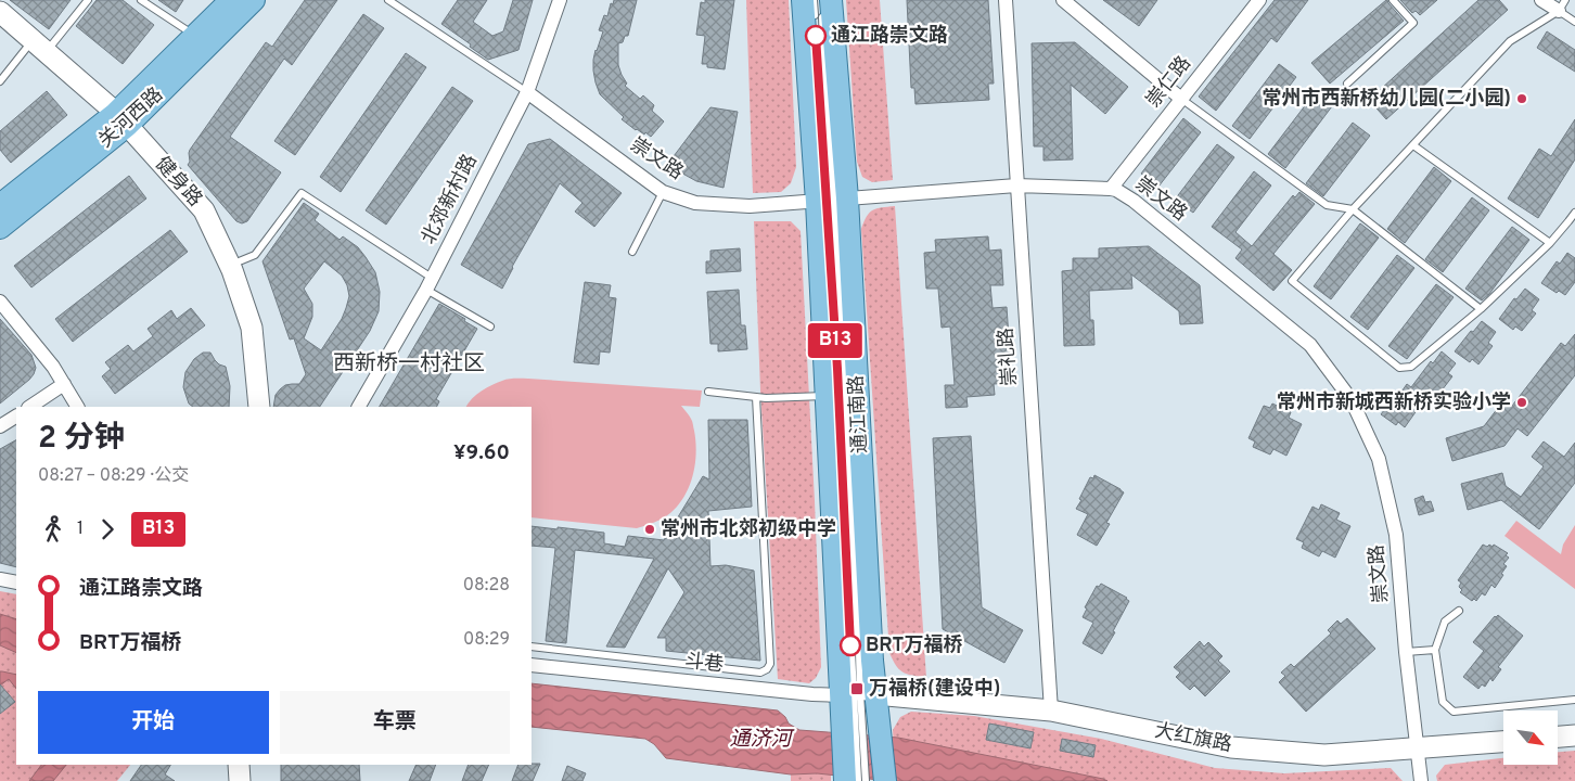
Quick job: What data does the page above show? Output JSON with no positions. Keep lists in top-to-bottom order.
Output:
{
  "streets": {
    "main road": [
      "关河西路",
      "健身路",
      "通江南路",
      "大红旗路"
    ],
    "street": [
      "崇仁路",
      "崇文路",
      "北郊新村路",
      "崇礼路",
      "斗巷"
    ]
  },
  "crossings": [
    ["崇仁路", "崇文路"],
    ["关河西路", "健身路"],
    ["崇文路", "北郊新村路"],
    ["崇文路", "崇礼路"],
    ["崇文路", "通江南路"],
    ["崇文路", "大红旗路"],
    ["崇礼路", "大红旗路"],
    ["通江南路", "斗巷"],
    ["通江南路", "大红旗路"],
    ["斗巷", "大红旗路"]
  ],
  "districts": ["西新桥一村社区"],
  "water": ["通济河"],
  "places": {
    "other": [
      "通江路崇文路",
      "常州市西新桥幼儿园(二小园)",
      "常州市新城·西新桥实验小学",
      "常州市北郊初级中学",
      "BRT万福桥"
    ],
    "transit": ["万福桥(建设中)"]
  },
  "lines": ["bus line B13"],
  "north": "bottom right",
  "page": {
    "on_map": "B13",
    "heading": ["2 分钟", "08:27 – 08:29 · 公交", "¥9.60"],
    "legs": ["1", "B13"],
    "list": [
      {
        "name": "通江路崇文路",
        "value": "08:28"
      },
      {
        "name": "BRT万福桥",
        "value": "08:29"
      }
    ],
    "buttons": ["开始", "车票"]
  }
}
